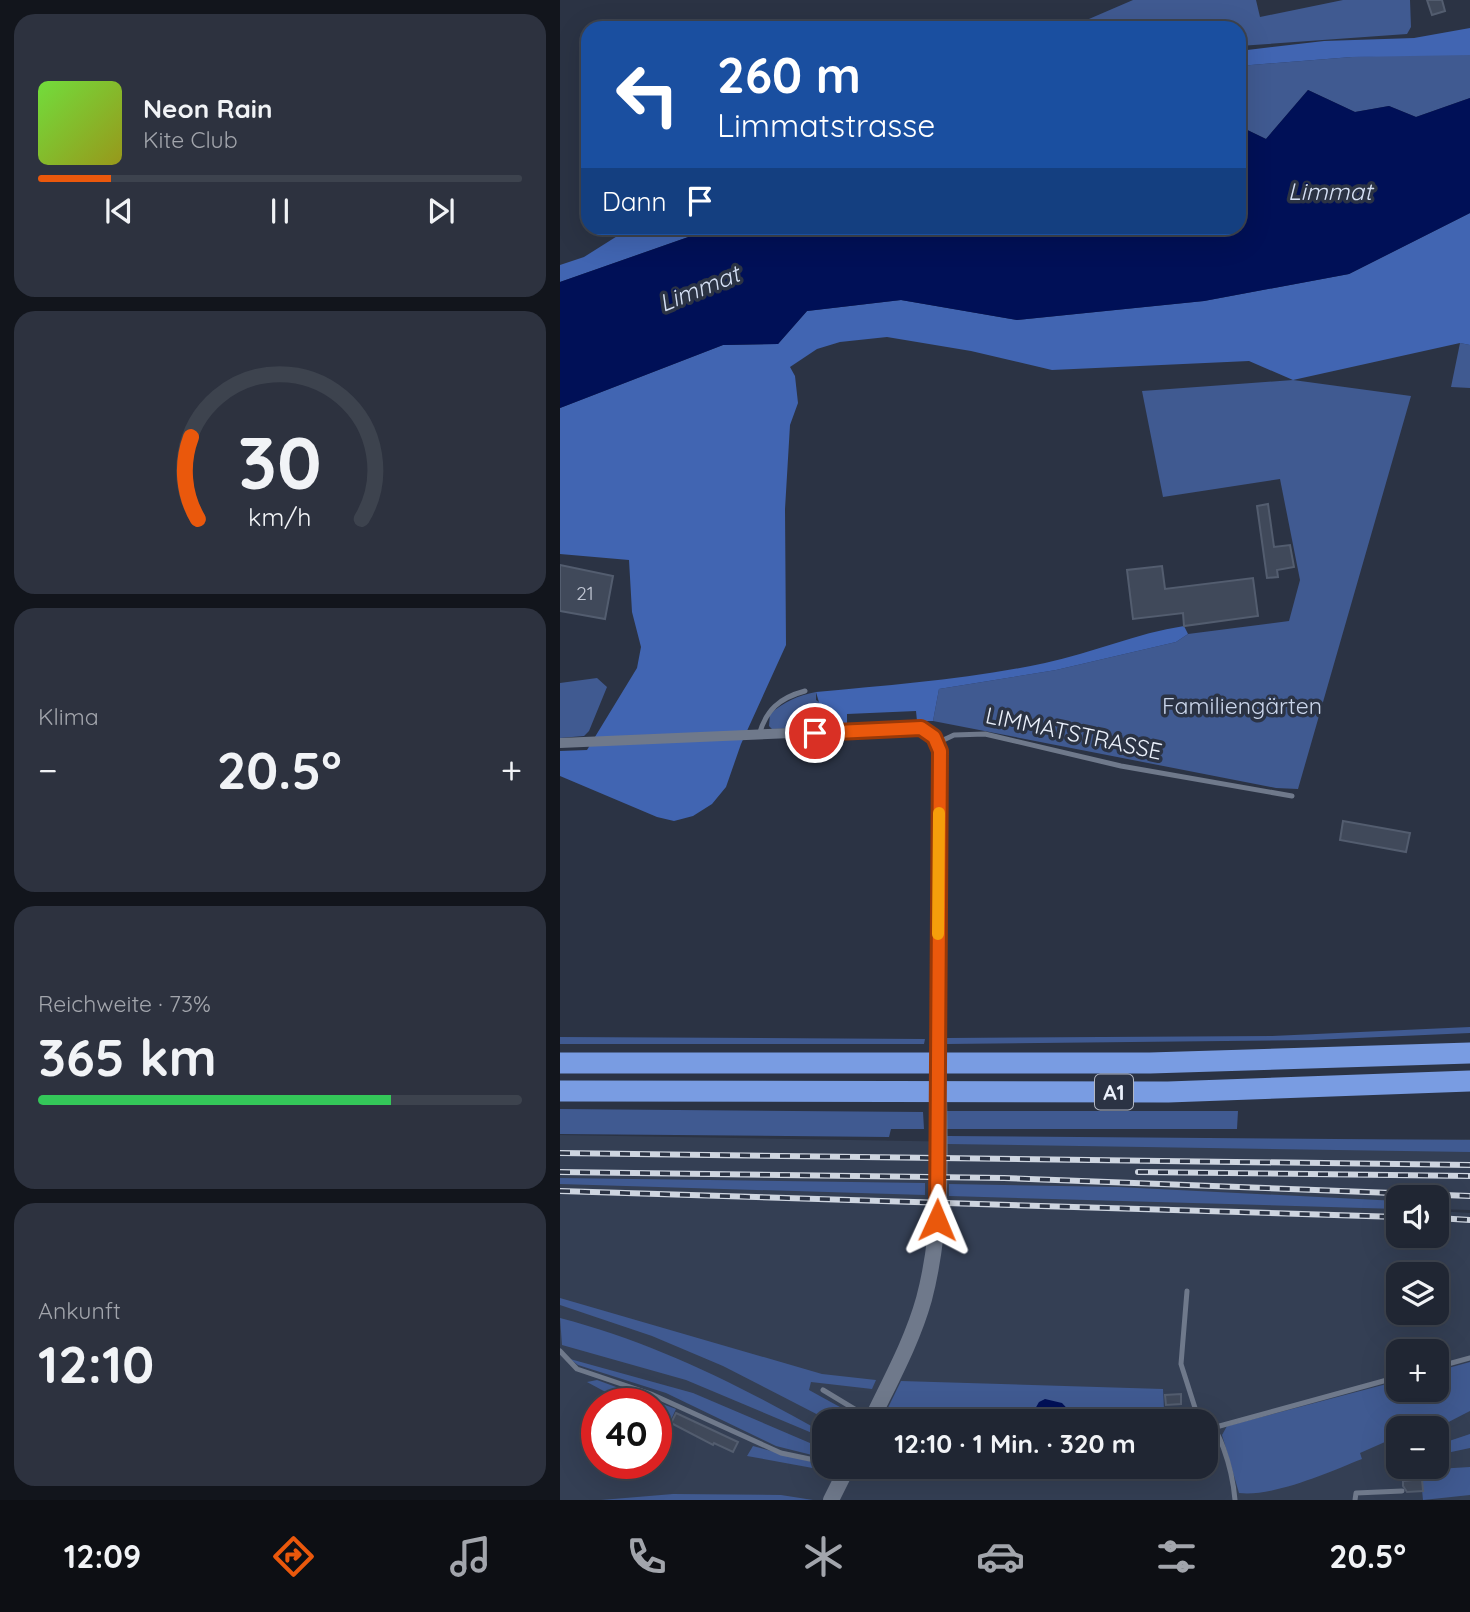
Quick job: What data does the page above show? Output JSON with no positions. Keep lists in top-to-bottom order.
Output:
{
  "streets": {
    "highway": ["A1"],
    "lane": ["LIMMATSTRASSE"]
  },
  "water": ["Limmat"],
  "parks": ["Familiengärten"],
  "house_numbers": ["21"],
  "page": {
    "turn": ["260 m", "Limmatstrasse"],
    "song": ["Neon Rain", "Kite Club"],
    "then": "Dann",
    "tile": [
      "Klima",
      ["Reichweite · 73%", "365 km"],
      ["Ankunft", "12:10"]
    ],
    "heat": ["−", "20.5°", "+"],
    "map_buttons": ["+", "−"],
    "limit": "40",
    "trip": "12:10 · 1 Min. · 320 m",
    "tabs": ["12:09", "20.5°"],
    "gauge": ["30", "km/h"]
  }
}
